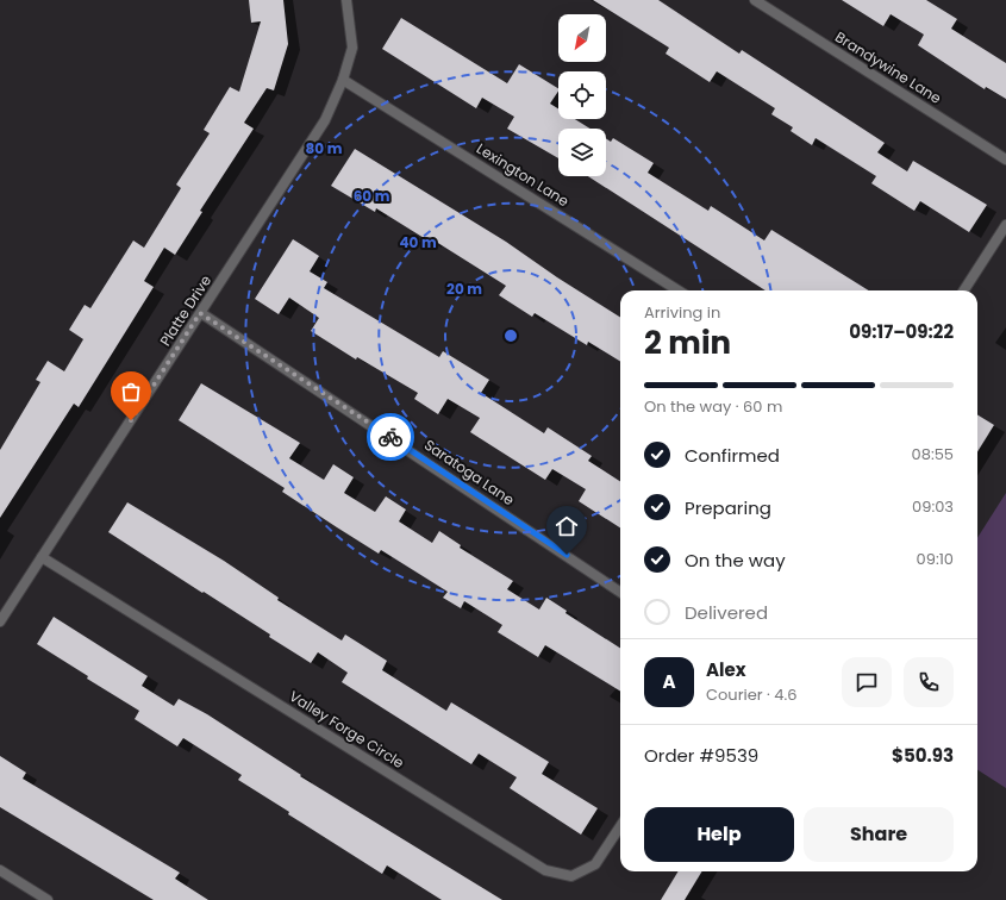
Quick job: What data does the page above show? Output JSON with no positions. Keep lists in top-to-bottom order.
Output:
{
  "streets": {
    "street": [
      "Brandywine Lane",
      "Lexington Lane",
      "Platte Drive",
      "Saratoga Lane",
      "Valley Forge Circle"
    ]
  },
  "crossings": [
    ["Lexington Lane", "Platte Drive"],
    ["Platte Drive", "Saratoga Lane"],
    ["Platte Drive", "Valley Forge Circle"]
  ],
  "north": "bottom left",
  "page": {
    "heading": ["2 min", "Arriving in", "09:17–09:22"],
    "panel": [
      "Alex",
      "Courier · 4.6",
      "Order #9539",
      "$50.93"
    ],
    "bar": "On the way · 60 m",
    "list": [
      ["Confirmed", "08:55"],
      ["Preparing", "09:03"],
      ["On the way", "09:10"],
      "Delivered"
    ],
    "round": "A",
    "buttons": ["Help", "Share"]
  },
  "rings": [
    "80 m",
    "60 m",
    "40 m",
    "20 m"
  ]
}
